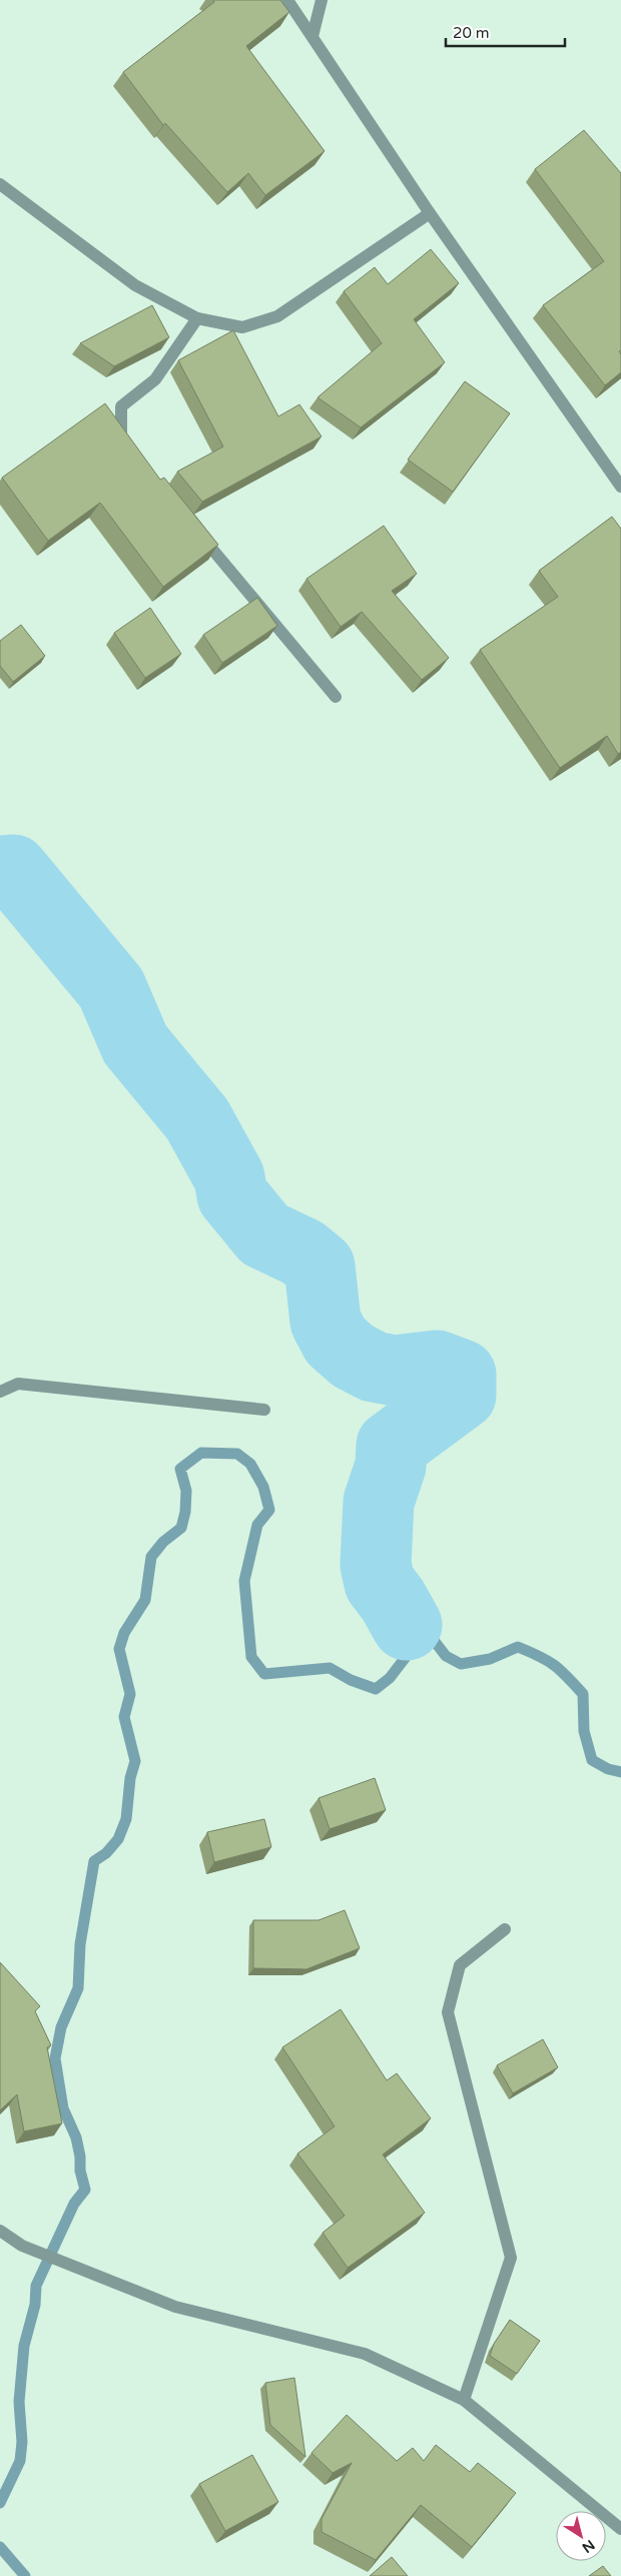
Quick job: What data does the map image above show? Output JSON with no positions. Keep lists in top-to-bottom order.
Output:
{
  "scale_bar": "20 m",
  "north": "bottom right"
}
